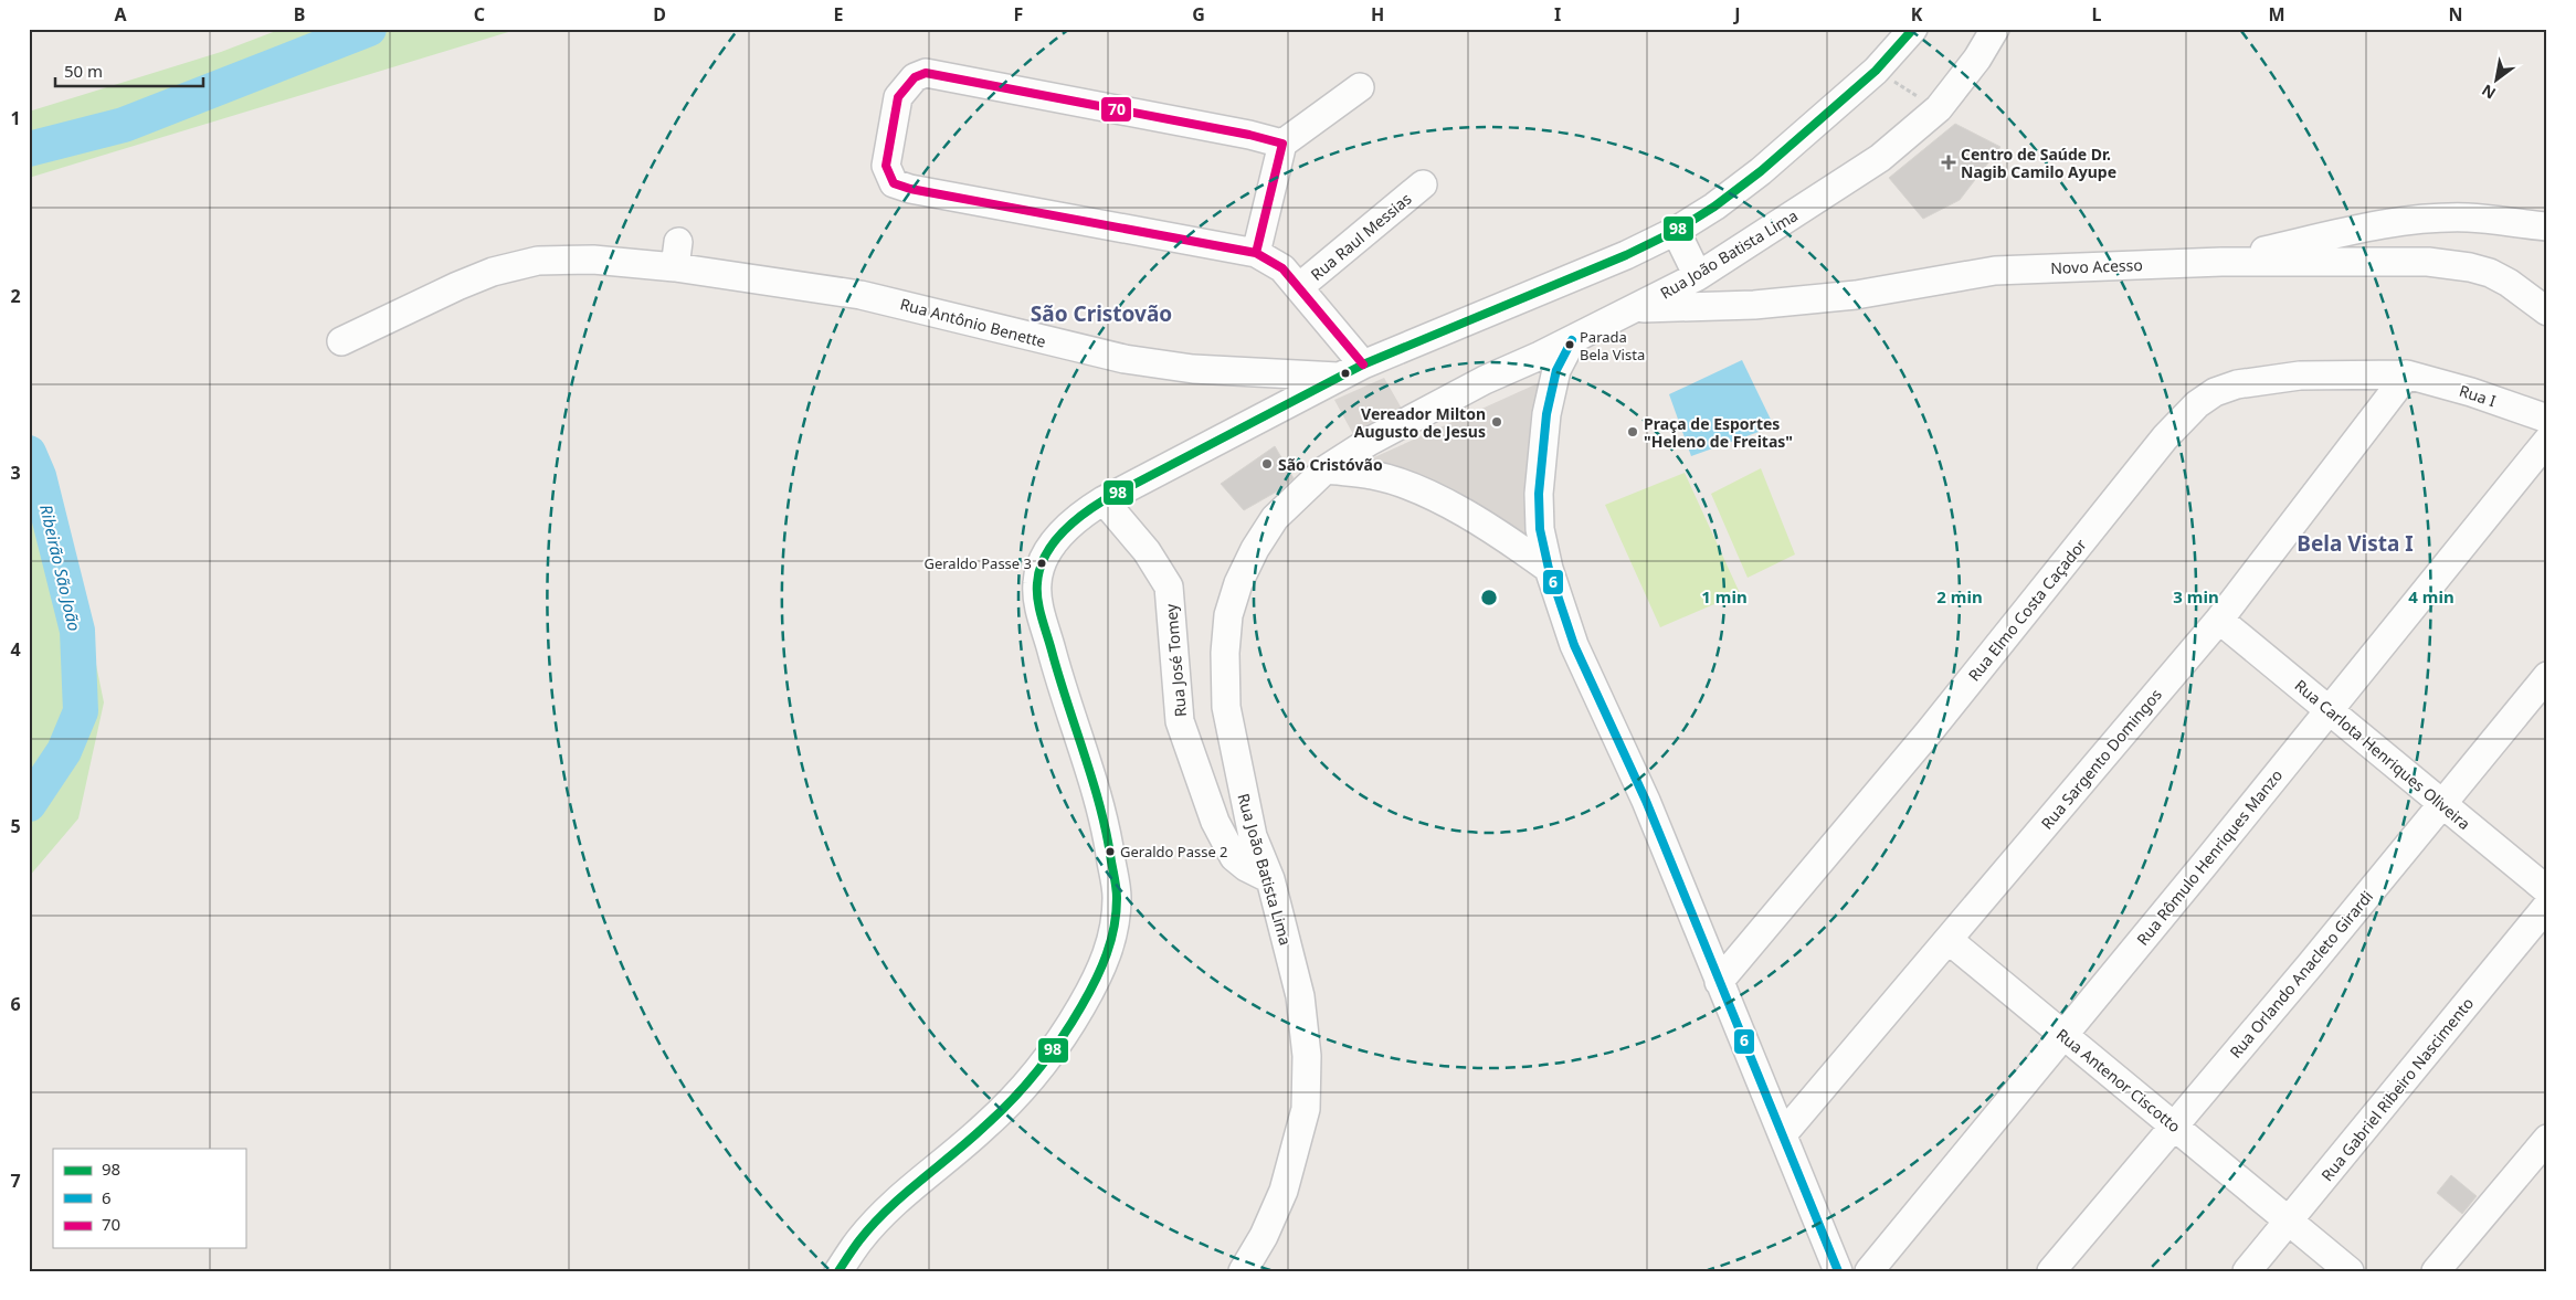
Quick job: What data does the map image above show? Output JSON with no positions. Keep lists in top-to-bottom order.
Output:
{
  "streets": {
    "street": [
      "Rua Raul Messias",
      "Rua João Batista Lima",
      "Novo Acesso",
      "Rua Antônio Benette",
      "Rua I",
      "Rua Elmo Costa Caçador",
      "Rua José Tomey",
      "Rua Carlota Henriques Oliveira",
      "Rua Sargento Domingos",
      "Rua Rômulo Henriques Manzo",
      "Rua Orlando Anacleto Girardi",
      "Rua Antenor Ciscotto",
      "Rua Gabriel Ribeiro Nascimento"
    ]
  },
  "crossings": [
    ["Rua João Batista Lima", "Novo Acesso"],
    ["Rua João Batista Lima", "Rua José Tomey"],
    ["Rua I", "Rua Elmo Costa Caçador"],
    ["Rua I", "Rua Sargento Domingos"],
    ["Rua Elmo Costa Caçador", "Rua Sargento Domingos"],
    ["Rua Carlota Henriques Oliveira", "Rua Sargento Domingos"],
    ["Rua Carlota Henriques Oliveira", "Rua Rômulo Henriques Manzo"],
    ["Rua Carlota Henriques Oliveira", "Rua Orlando Anacleto Girardi"],
    ["Rua Sargento Domingos", "Rua Antenor Ciscotto"],
    ["Rua Rômulo Henriques Manzo", "Rua Antenor Ciscotto"],
    ["Rua Orlando Anacleto Girardi", "Rua Antenor Ciscotto"],
    ["Rua Antenor Ciscotto", "Rua Gabriel Ribeiro Nascimento"]
  ],
  "districts": ["São Cristovão", "Bela Vista I"],
  "water": ["Ribeirão São João"],
  "places": {
    "health": ["Centro de Saúde Dr. Nagib Camilo Ayupe"],
    "other": [
      "Parada Bela Vista",
      "Vereador Milton Augusto de Jesus",
      "Praça de Esportes \"Heleno de Freitas\"",
      "São Cristóvão",
      "Geraldo Passe 3",
      "Geraldo Passe 2"
    ]
  },
  "lines": ["transit line 98", "transit line 70", "transit line 6"],
  "legend": ["98", "6", "70"],
  "scale_bar": "50 m",
  "north": "bottom left",
  "grid": {
    "columns": [
      "A",
      "B",
      "C",
      "D",
      "E",
      "F",
      "G",
      "H",
      "I",
      "J",
      "K",
      "L",
      "M",
      "N"
    ],
    "rows": [
      "1",
      "2",
      "3",
      "4",
      "5",
      "6",
      "7"
    ]
  },
  "rings": [
    "1 min",
    "2 min",
    "3 min",
    "4 min"
  ]
}
